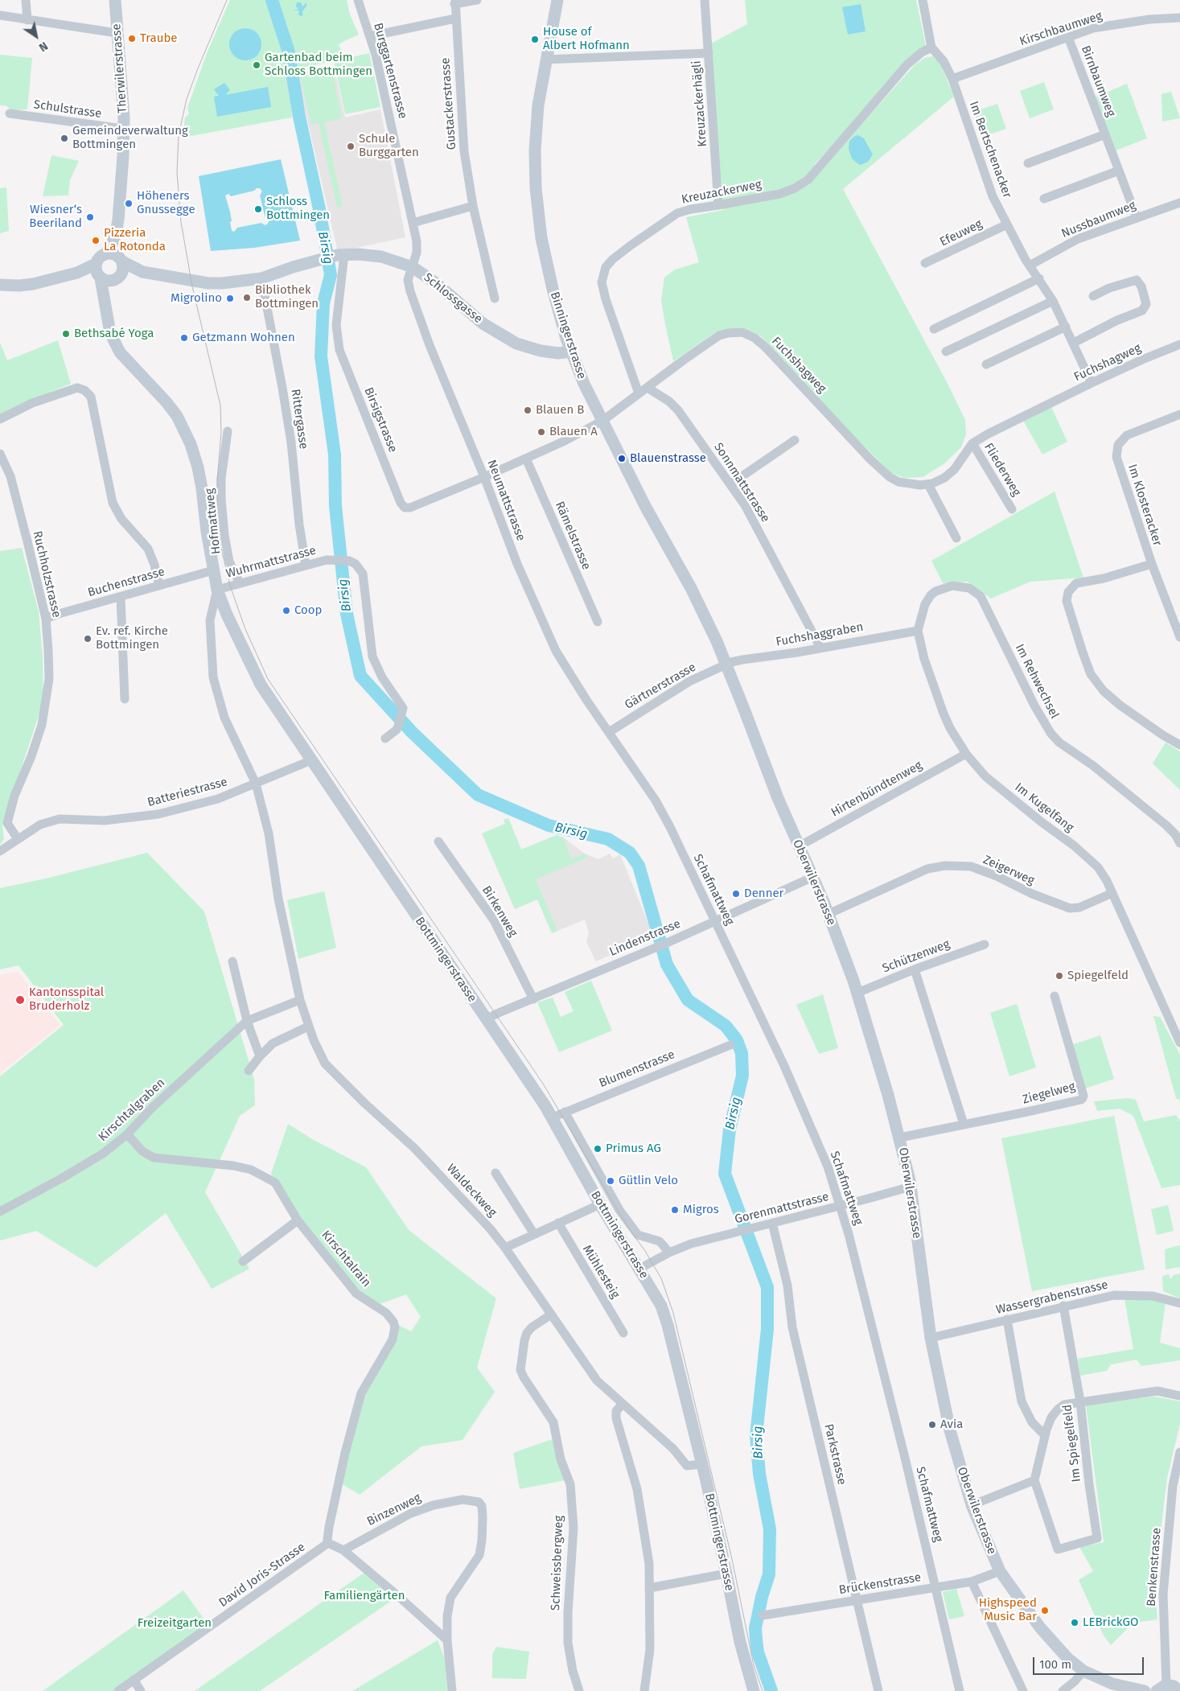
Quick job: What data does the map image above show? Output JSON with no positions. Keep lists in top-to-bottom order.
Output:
{
  "streets": {
    "main road": [
      "Therwilerstrasse",
      "Schlossgasse",
      "Binningerstrasse",
      "Oberwilerstrasse",
      "Bottmingerstrasse"
    ],
    "street": [
      "Kirschbaumweg",
      "Burggartenstrasse",
      "Birnbaumweg",
      "Gustackerstrasse",
      "Kreuzackerhägli",
      "Schulstrasse",
      "Im Bertschenacker",
      "Kreuzackerweg",
      "Nussbaumweg",
      "Efeuweg",
      "Fuchshagweg",
      "Rittergasse",
      "Birsigstrasse",
      "Fliederweg",
      "Sonnmattstrasse",
      "Neumattstrasse",
      "Im Klosteracker",
      "Hofmattweg",
      "Rämelstrasse",
      "Wuhrmattstrasse",
      "Ruchholzstrasse",
      "Buchenstrasse",
      "Fuchshaggraben",
      "Im Rehwechsel",
      "Gärtnerstrasse",
      "Hirtenbündtenweg",
      "Batteriestrasse",
      "Im Kugelfang",
      "Zeigerweg",
      "Schafmattweg",
      "Birkenweg",
      "Lindenstrasse",
      "Schützenweg",
      "Blumenstrasse",
      "Ziegelweg",
      "Kirschtalgraben",
      "Waldeckweg",
      "Gorenmattstrasse",
      "Kirschtalrain",
      "Mühlesteig",
      "Wassergrabenstrasse",
      "Im Spiegelfeld",
      "Parkstrasse",
      "Binzenweg",
      "Schweissbergweg",
      "Benkenstrasse",
      "David Joris-Strasse",
      "Brückenstrasse"
    ]
  },
  "crossings": [
    ["Kirschbaumweg", "Birnbaumweg"],
    ["Kirschbaumweg", "Im Bertschenacker"],
    ["Therwilerstrasse", "Schulstrasse"],
    ["Therwilerstrasse", "Schlossgasse"],
    ["Therwilerstrasse", "Bottmingerstrasse"],
    ["Burggartenstrasse", "Schlossgasse"],
    ["Burggartenstrasse", "Neumattstrasse"],
    ["Birnbaumweg", "Nussbaumweg"],
    ["Kreuzackerhägli", "Kreuzackerweg"],
    ["Im Bertschenacker", "Kreuzackerweg"],
    ["Im Bertschenacker", "Nussbaumweg"],
    ["Im Bertschenacker", "Efeuweg"],
    ["Im Bertschenacker", "Fuchshagweg"],
    ["Kreuzackerweg", "Fuchshagweg"],
    ["Schlossgasse", "Binningerstrasse"],
    ["Schlossgasse", "Rittergasse"],
    ["Schlossgasse", "Birsigstrasse"],
    ["Schlossgasse", "Neumattstrasse"],
    ["Schlossgasse", "Bottmingerstrasse"],
    ["Binningerstrasse", "Fuchshagweg"],
    ["Binningerstrasse", "Oberwilerstrasse"],
    ["Fuchshagweg", "Fliederweg"],
    ["Fuchshagweg", "Sonnmattstrasse"],
    ["Rittergasse", "Wuhrmattstrasse"],
    ["Birsigstrasse", "Neumattstrasse"],
    ["Sonnmattstrasse", "Fuchshaggraben"],
    ["Neumattstrasse", "Gärtnerstrasse"],
    ["Neumattstrasse", "Schafmattweg"],
    ["Hofmattweg", "Wuhrmattstrasse"],
    ["Wuhrmattstrasse", "Bottmingerstrasse"],
    ["Wuhrmattstrasse", "Waldeckweg"],
    ["Ruchholzstrasse", "Buchenstrasse"],
    ["Ruchholzstrasse", "Batteriestrasse"],
    ["Buchenstrasse", "Bottmingerstrasse"],
    ["Fuchshaggraben", "Gärtnerstrasse"],
    ["Fuchshaggraben", "Im Kugelfang"],
    ["Fuchshaggraben", "Oberwilerstrasse"],
    ["Im Rehwechsel", "Im Kugelfang"],
    ["Gärtnerstrasse", "Oberwilerstrasse"],
    ["Gärtnerstrasse", "Schafmattweg"],
    ["Hirtenbündtenweg", "Im Kugelfang"],
    ["Hirtenbündtenweg", "Oberwilerstrasse"],
    ["Batteriestrasse", "Bottmingerstrasse"],
    ["Batteriestrasse", "Waldeckweg"],
    ["Im Kugelfang", "Zeigerweg"],
    ["Zeigerweg", "Oberwilerstrasse"],
    ["Oberwilerstrasse", "Lindenstrasse"],
    ["Oberwilerstrasse", "Schützenweg"],
    ["Oberwilerstrasse", "Ziegelweg"],
    ["Oberwilerstrasse", "Gorenmattstrasse"],
    ["Oberwilerstrasse", "Wassergrabenstrasse"],
    ["Oberwilerstrasse", "Brückenstrasse"],
    ["Schafmattweg", "Lindenstrasse"],
    ["Schafmattweg", "Gorenmattstrasse"],
    ["Schafmattweg", "Brückenstrasse"],
    ["Birkenweg", "Lindenstrasse"],
    ["Lindenstrasse", "Bottmingerstrasse"],
    ["Bottmingerstrasse", "Blumenstrasse"],
    ["Bottmingerstrasse", "Waldeckweg"],
    ["Bottmingerstrasse", "Gorenmattstrasse"],
    ["Kirschtalgraben", "Waldeckweg"],
    ["Kirschtalgraben", "Kirschtalrain"],
    ["Waldeckweg", "Schweissbergweg"],
    ["Gorenmattstrasse", "Parkstrasse"],
    ["Kirschtalrain", "David Joris-Strasse"],
    ["Wassergrabenstrasse", "Im Spiegelfeld"],
    ["Parkstrasse", "Brückenstrasse"]
  ],
  "water": ["Birsig"],
  "parks": ["Familiengärten", "Freizeitgarten"],
  "places": [
    "Traube",
    "House of Albert Hofmann",
    "Gartenbad beim Schloss Bottmingen",
    "Gemeindeverwaltung Bottmingen",
    "Schule Burggarten",
    "Höheners Gnussegge",
    "Schloss Bottmingen",
    "Wiesner‘s Beeriland",
    "Pizzeria La Rotonda",
    "Bibliothek Bottmingen",
    "Migrolino",
    "Bethsabé Yoga",
    "Getzmann Wohnen",
    "Blauen B",
    "Blauen A",
    "Blauenstrasse",
    "Coop",
    "Ev. ref. Kirche Bottmingen",
    "Denner",
    "Spiegelfeld",
    "Kantonsspital Bruderholz",
    "Primus AG",
    "Gütlin Velo",
    "Migros",
    "Avia",
    "Highspeed Music Bar",
    "LEBrickGO"
  ],
  "scale_bar": "100 m",
  "north": "bottom right"
}
